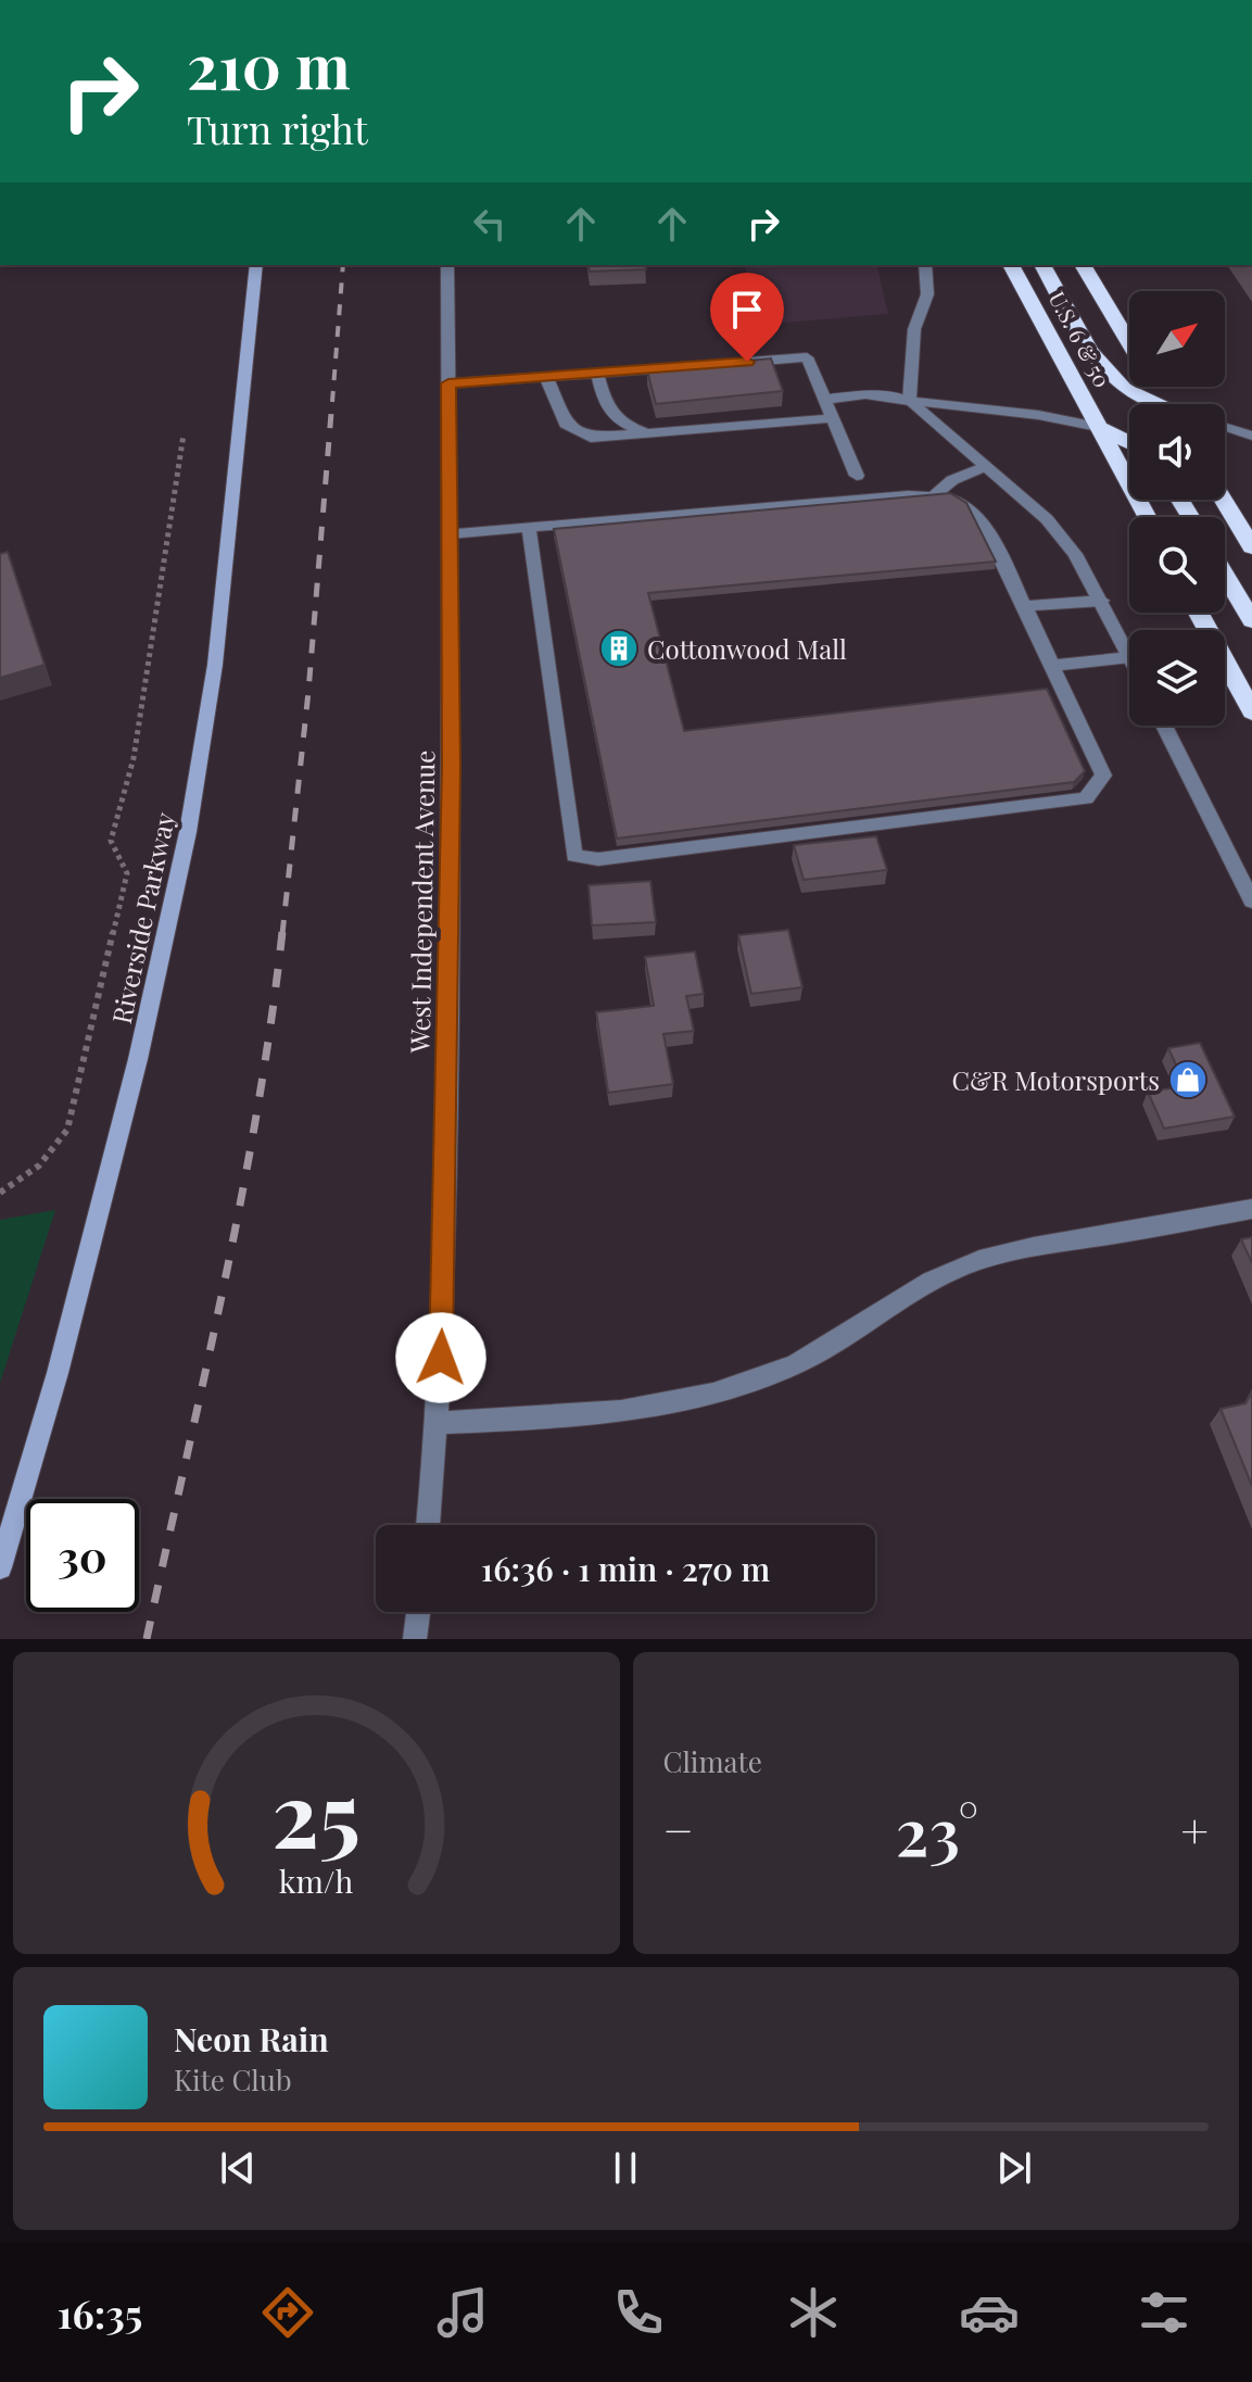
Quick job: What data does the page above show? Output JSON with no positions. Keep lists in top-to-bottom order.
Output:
{
  "streets": {
    "highway": ["U.S. 6 & 50"],
    "main road": ["Riverside Parkway"],
    "street": ["West Independent Avenue"]
  },
  "places": {
    "building": ["Cottonwood Mall"],
    "shop": ["C&R Motorsports"]
  },
  "north": "top right",
  "page": {
    "turn": ["210 m", "Turn right"],
    "limit": "30",
    "trip": "16:36 · 1 min · 270 m",
    "tile": "Climate",
    "heat": ["−", "23°", "+"],
    "song": ["Neon Rain", "Kite Club"],
    "tabs": "16:35",
    "gauge": ["25", "km/h"]
  }
}
